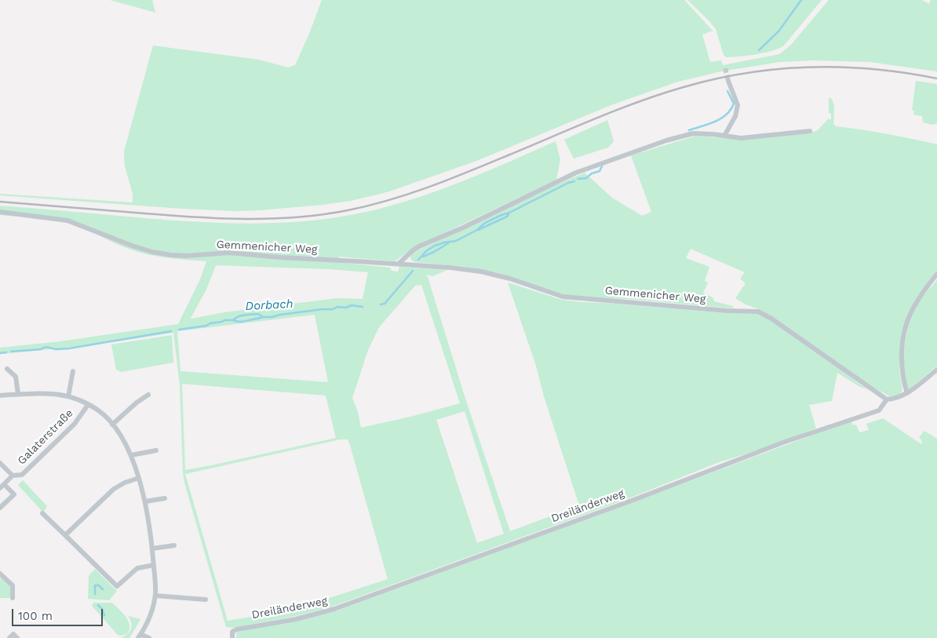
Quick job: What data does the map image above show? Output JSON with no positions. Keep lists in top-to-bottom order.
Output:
{
  "streets": {
    "street": ["Gemmenicher Weg", "Galaterstraße", "Dreiländerweg"]
  },
  "crossings": [
    ["Gemmenicher Weg", "Dreiländerweg"]
  ],
  "water": ["Dorbach"],
  "scale_bar": "100 m"
}
